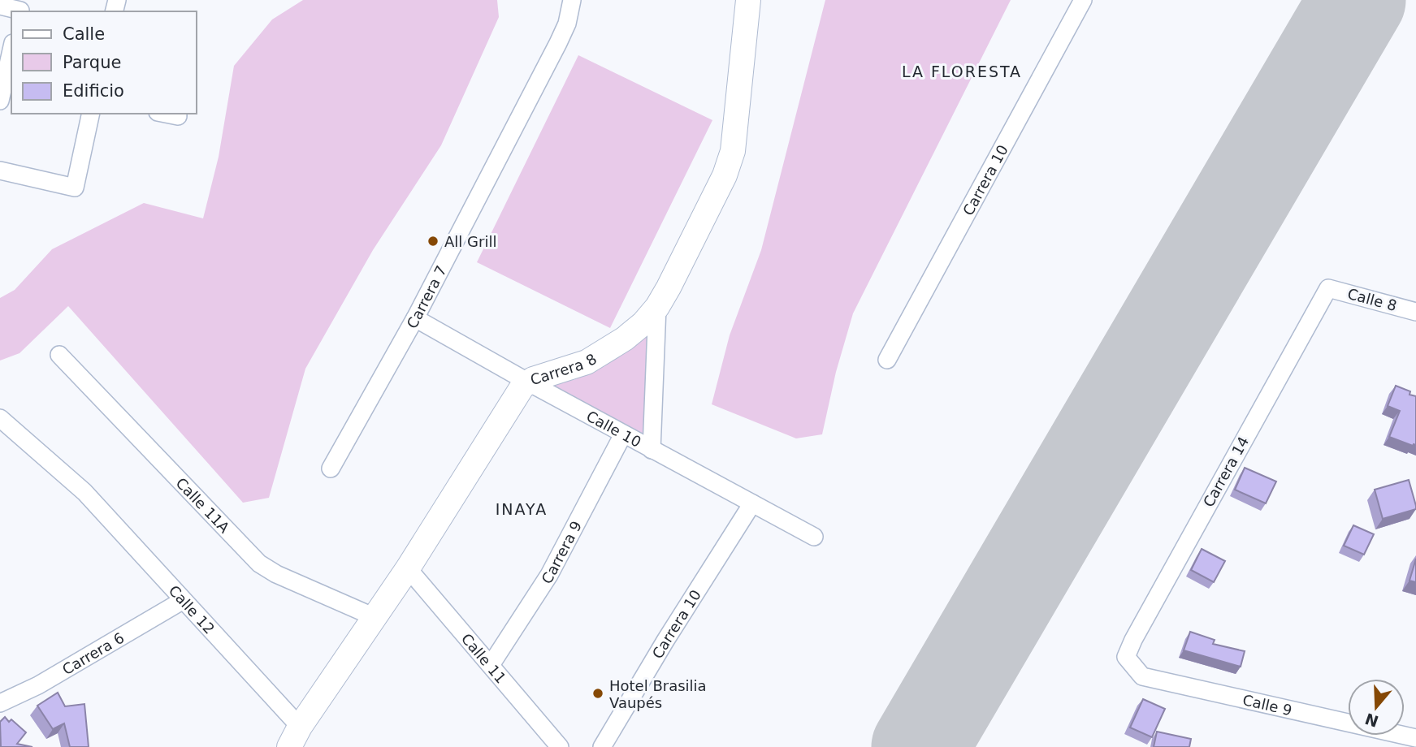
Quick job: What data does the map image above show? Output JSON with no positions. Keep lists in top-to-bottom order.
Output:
{
  "streets": {
    "street": [
      "Carrera 10",
      "Carrera 7",
      "Calle 8",
      "Carrera 8",
      "Calle 10",
      "Carrera 14",
      "Calle 11A",
      "Carrera 9",
      "Calle 12",
      "Carrera 6",
      "Calle 11",
      "Calle 9"
    ]
  },
  "crossings": [
    ["Carrera 10", "Calle 10"],
    ["Carrera 7", "Calle 10"],
    ["Calle 8", "Carrera 14"],
    ["Carrera 8", "Calle 10"],
    ["Carrera 8", "Calle 11A"],
    ["Carrera 8", "Calle 12"],
    ["Carrera 8", "Calle 11"],
    ["Calle 10", "Carrera 9"],
    ["Carrera 14", "Calle 9"],
    ["Carrera 9", "Calle 11"],
    ["Calle 12", "Carrera 6"]
  ],
  "districts": ["LA FLORESTA", "INAYA"],
  "places": ["All Grill", "Hotel Brasilia Vaupés"],
  "legend": ["Calle", "Parque", "Edificio"],
  "north": "bottom"
}
